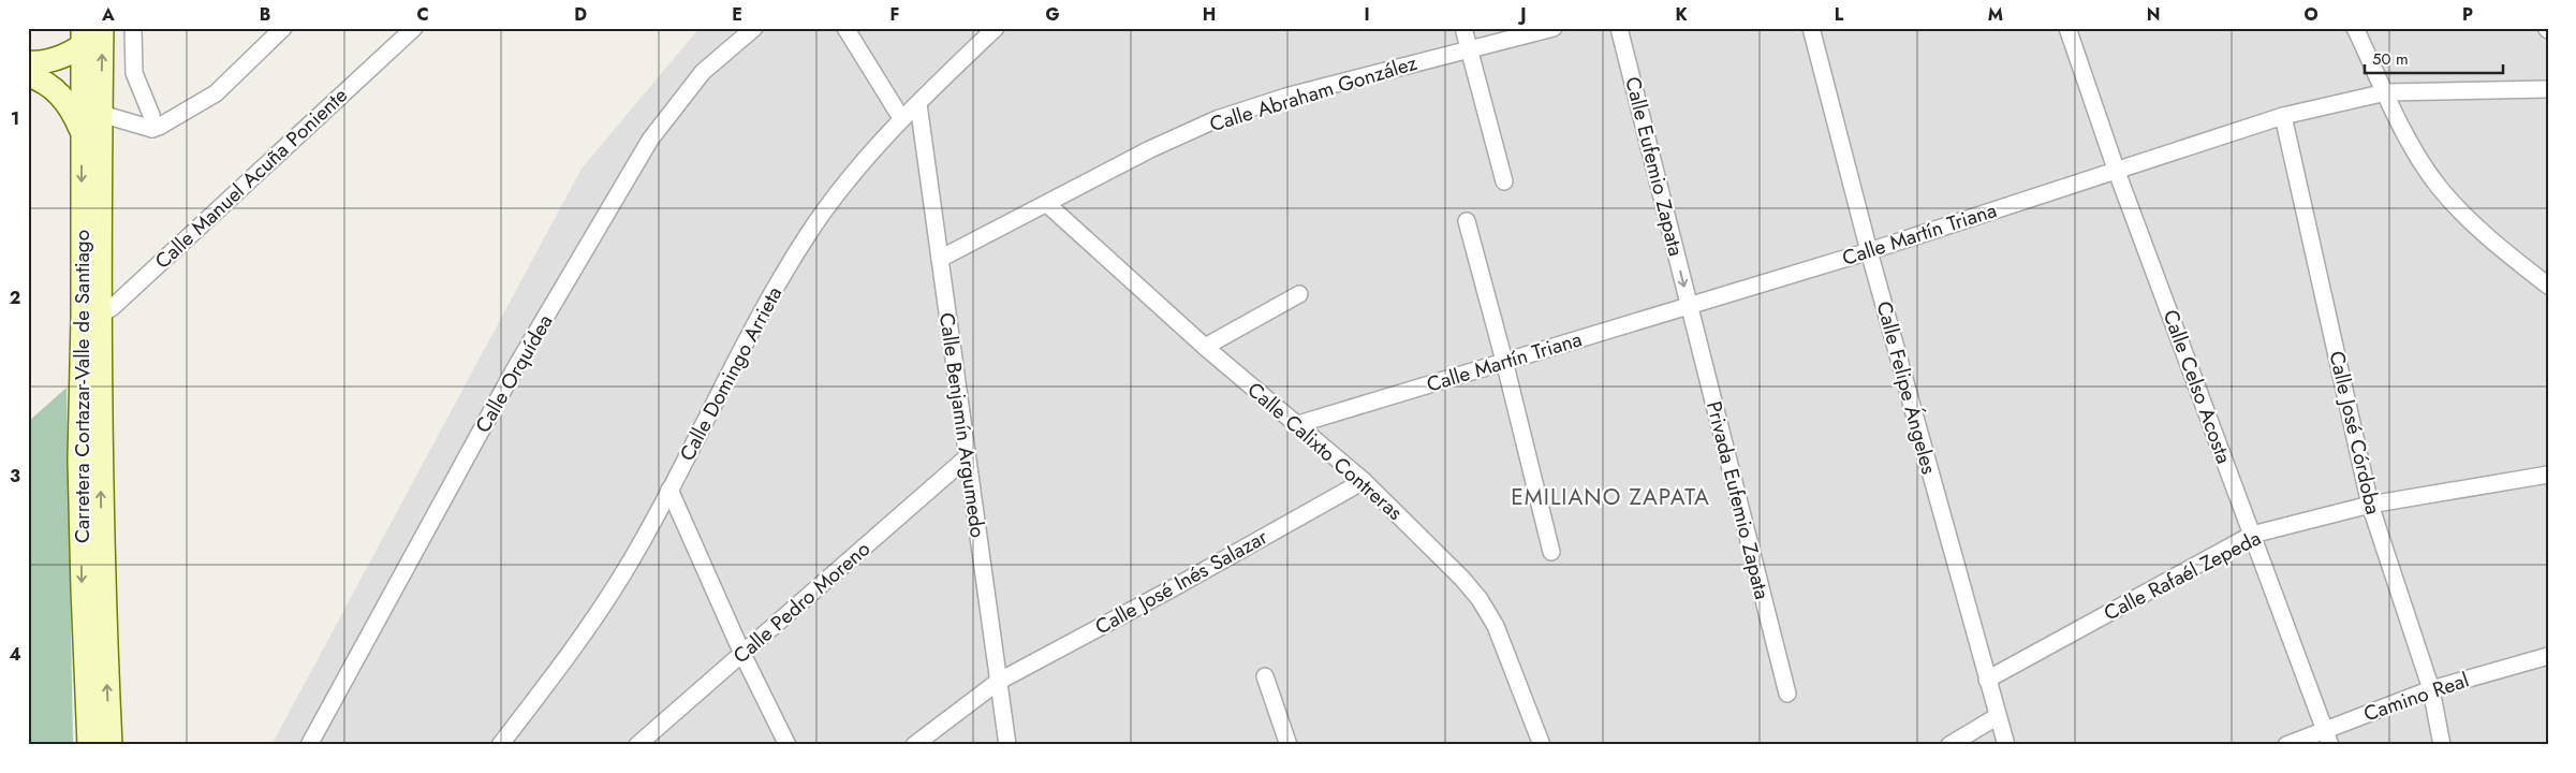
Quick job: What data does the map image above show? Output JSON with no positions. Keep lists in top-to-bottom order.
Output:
{
  "streets": {
    "main road": ["Carretera Cortazar-Valle de Santiago"],
    "street": [
      "Calle Abraham González",
      "Calle Eufemio Zapata",
      "Calle Manuel Acuña Poniente",
      "Calle Martín Triana",
      "Calle Orquídea",
      "Calle Domingo Arrieta",
      "Calle Celso Acosta",
      "Calle Felipe Ángeles",
      "Calle Benjamín Argumedo",
      "Calle José Córdoba",
      "Calle Calixto Contreras",
      "Privada Eufemio Zapata",
      "Calle Rafaél Zepeda",
      "Calle José Inés Salazar",
      "Calle Pedro Moreno",
      "Camino Real"
    ]
  },
  "crossings": [
    ["Calle Abraham González", "Calle Benjamín Argumedo"],
    ["Calle Abraham González", "Calle Calixto Contreras"],
    ["Calle Eufemio Zapata", "Calle Martín Triana"],
    ["Calle Eufemio Zapata", "Privada Eufemio Zapata"],
    ["Calle Manuel Acuña Poniente", "Carretera Cortazar-Valle de Santiago"],
    ["Calle Martín Triana", "Calle Celso Acosta"],
    ["Calle Martín Triana", "Calle Felipe Ángeles"],
    ["Calle Martín Triana", "Calle José Córdoba"],
    ["Calle Martín Triana", "Calle Calixto Contreras"],
    ["Calle Martín Triana", "Privada Eufemio Zapata"],
    ["Calle Domingo Arrieta", "Calle Benjamín Argumedo"],
    ["Calle Celso Acosta", "Calle Rafaél Zepeda"],
    ["Calle Celso Acosta", "Camino Real"],
    ["Calle Felipe Ángeles", "Calle Rafaél Zepeda"],
    ["Calle Benjamín Argumedo", "Calle José Inés Salazar"],
    ["Calle Benjamín Argumedo", "Calle Pedro Moreno"],
    ["Calle José Córdoba", "Calle Rafaél Zepeda"],
    ["Calle José Córdoba", "Camino Real"],
    ["Calle Calixto Contreras", "Calle José Inés Salazar"]
  ],
  "one_way": ["Calle Eufemio Zapata"],
  "districts": ["EMILIANO ZAPATA"],
  "scale_bar": "50 m",
  "grid": {
    "columns": [
      "A",
      "B",
      "C",
      "D",
      "E",
      "F",
      "G",
      "H",
      "I",
      "J",
      "K",
      "L",
      "M",
      "N",
      "O",
      "P"
    ],
    "rows": [
      "1",
      "2",
      "3",
      "4"
    ]
  }
}
